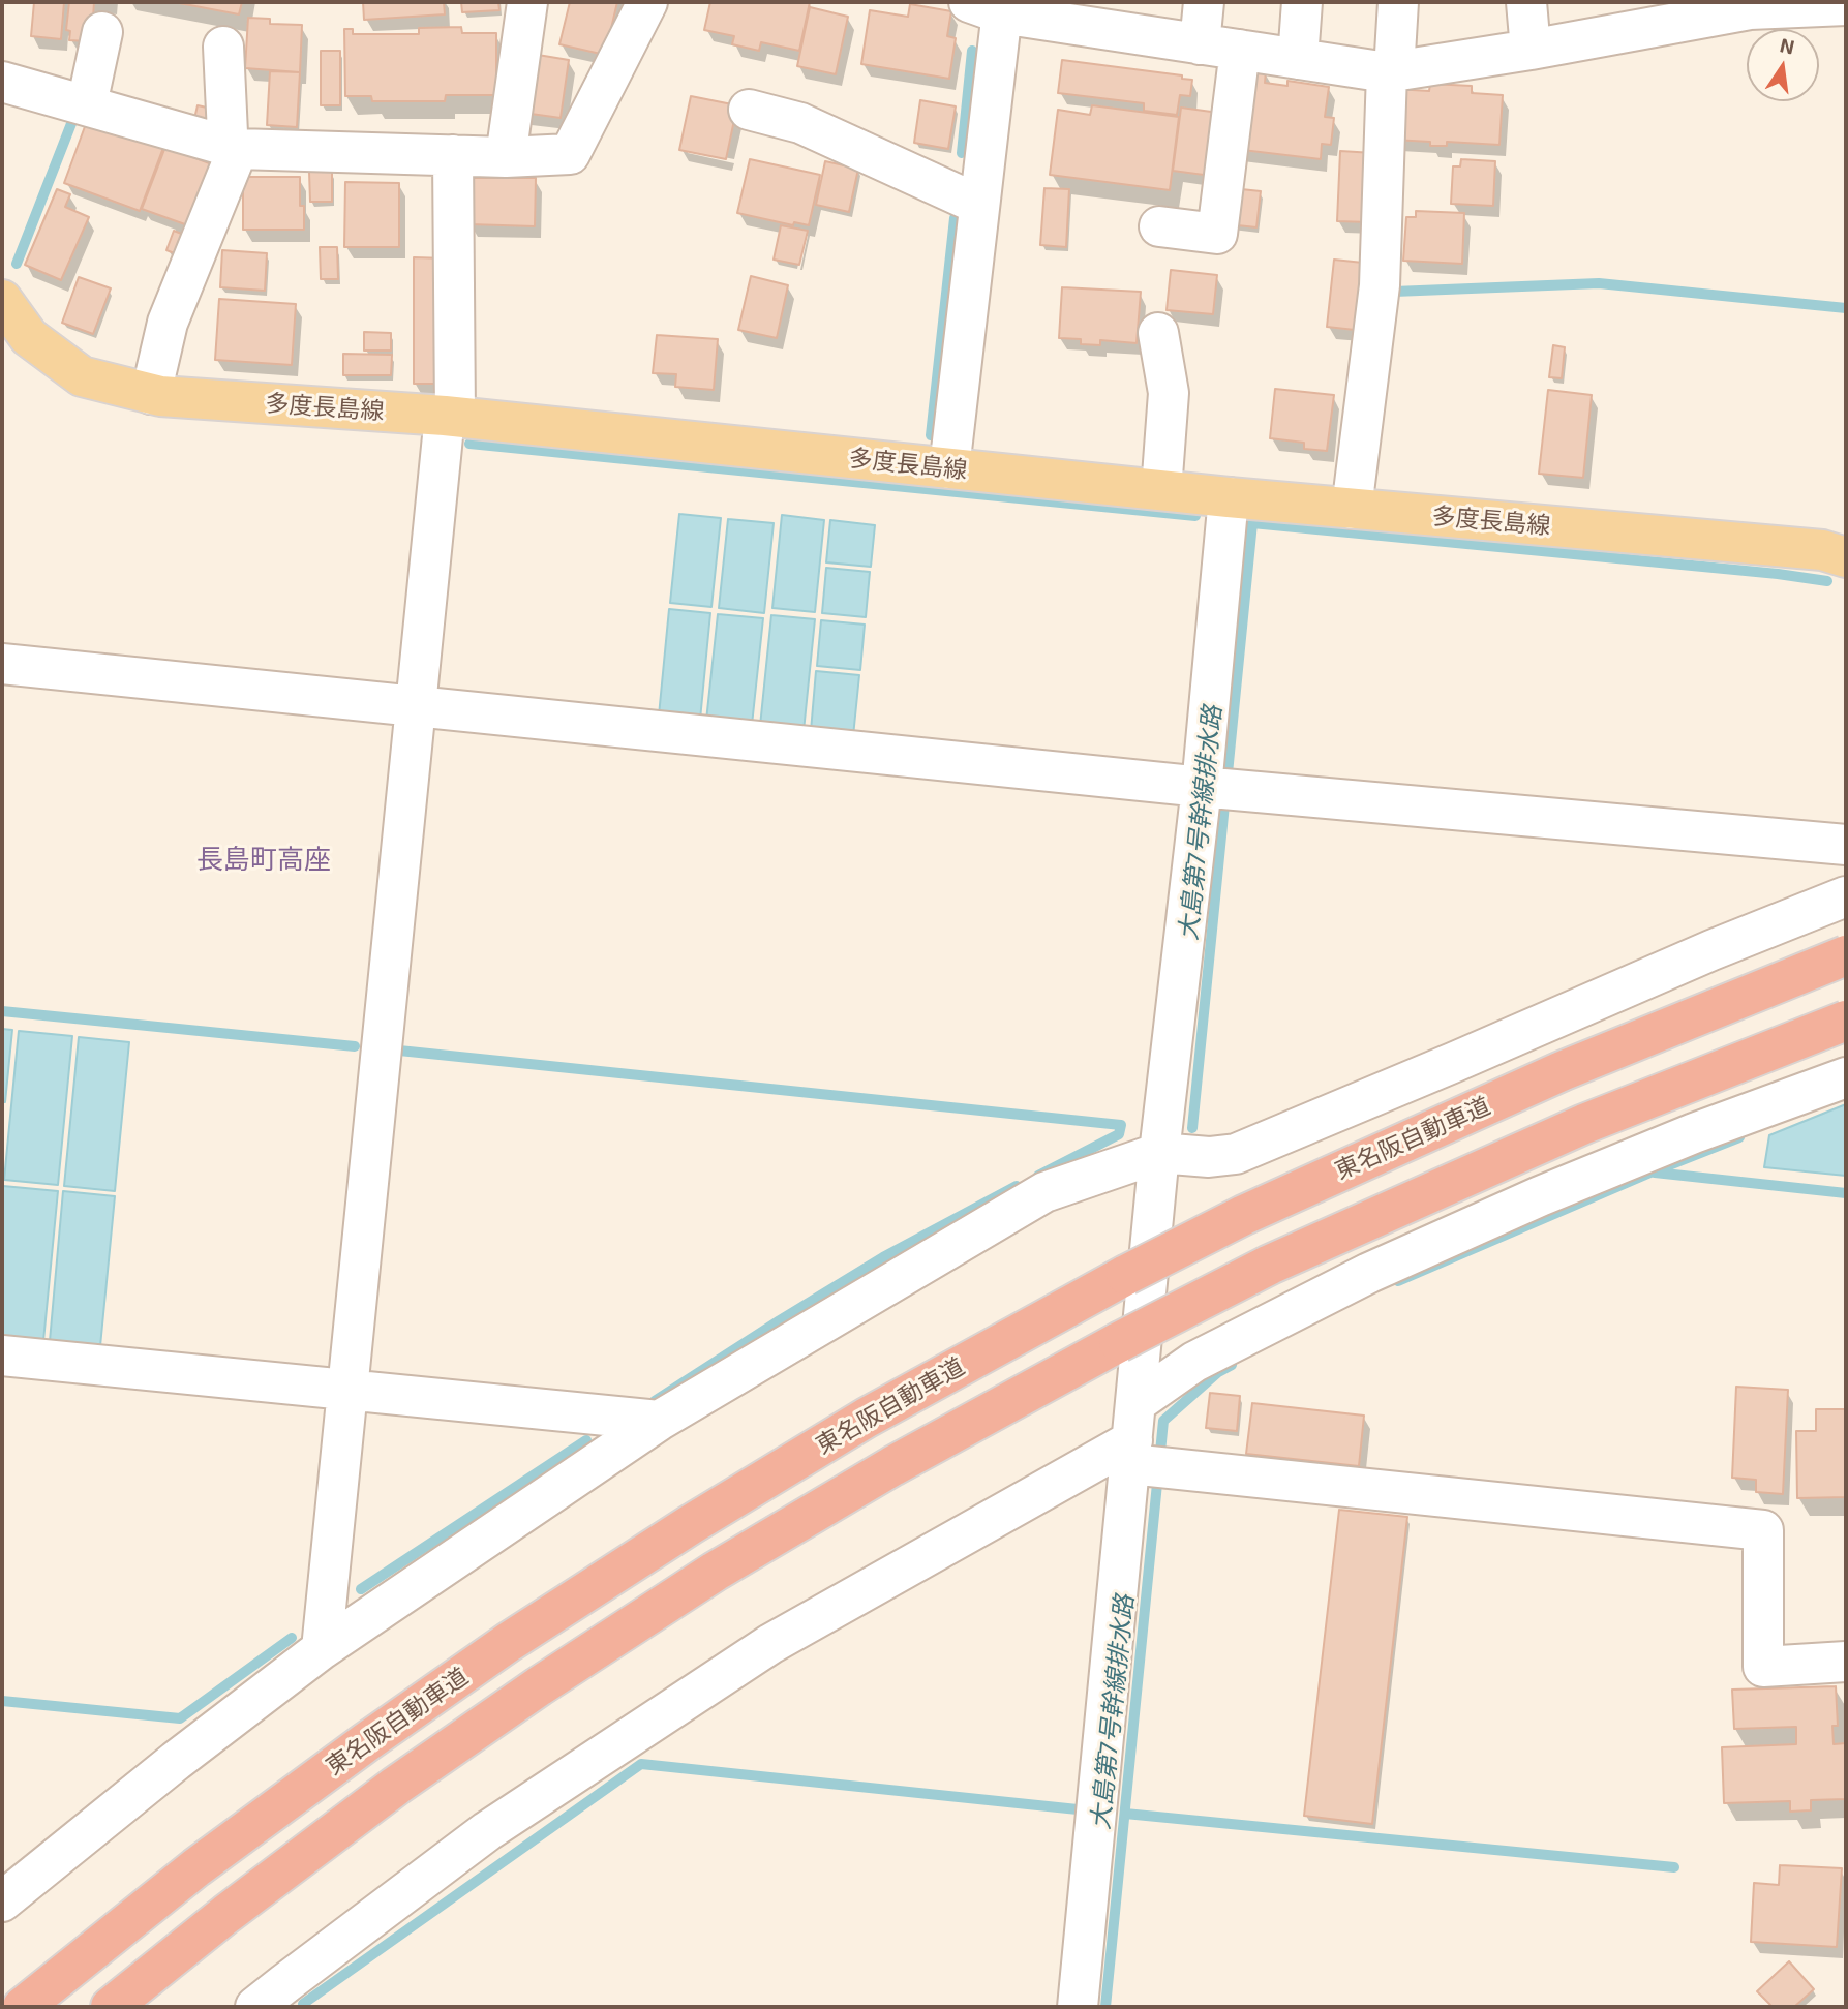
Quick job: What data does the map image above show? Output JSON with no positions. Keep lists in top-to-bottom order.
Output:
{
  "streets": {
    "highway": ["東名阪自動車道"],
    "main road": ["多度長島線"]
  },
  "districts": ["長島町高座"],
  "water": ["大島第7号幹線排水路"],
  "north": "top"
}
